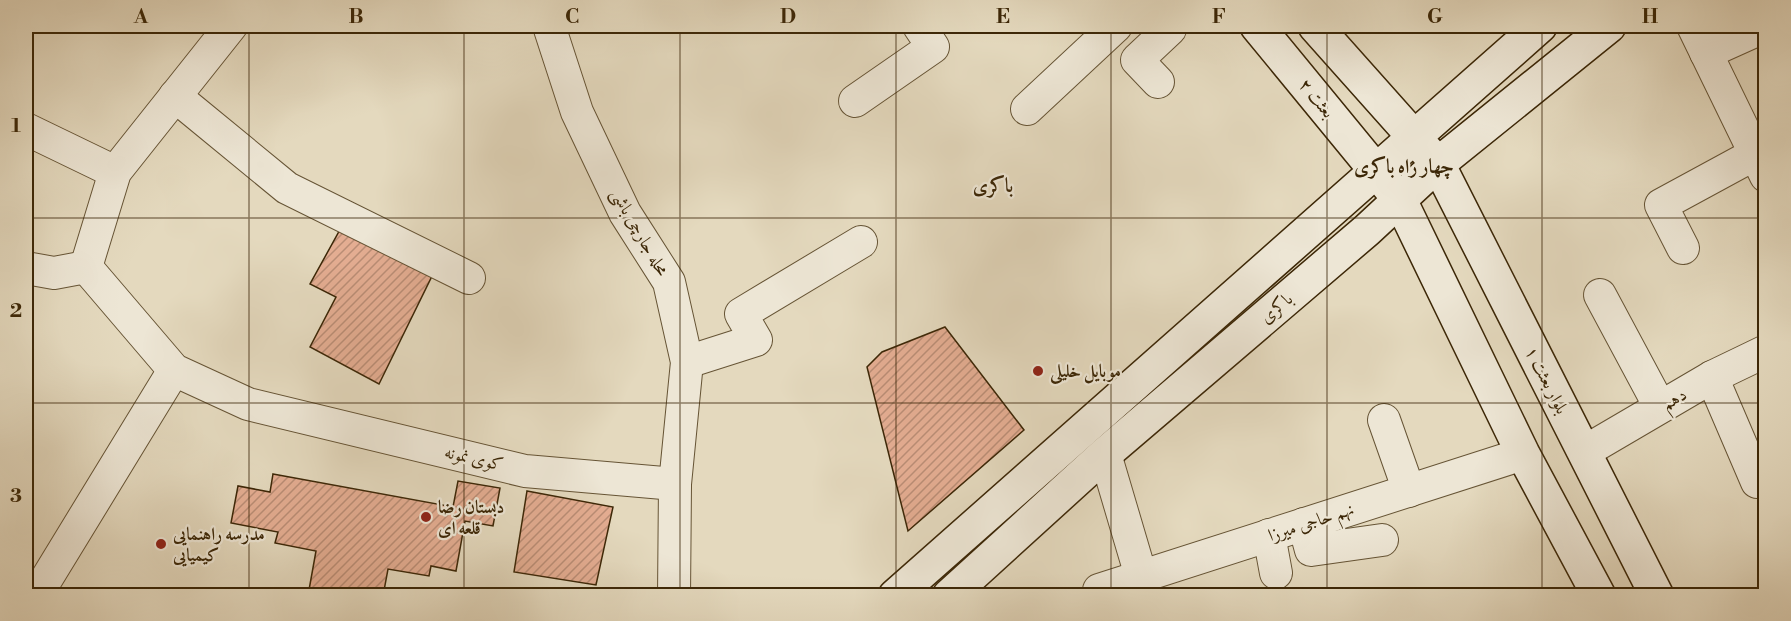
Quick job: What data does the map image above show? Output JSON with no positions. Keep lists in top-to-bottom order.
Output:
{
  "streets": {
    "main road": ["بعثت ۲", "باکری", "بلوار بعثت ۱"],
    "street": [
      "محله جارچی باشی",
      "دهم",
      "کوی نمونه",
      "نهم حاجی میرزا"
    ]
  },
  "crossings": [
    ["بعثت ۲", "باکری"],
    ["محله جارچی باشی", "کوی نمونه"],
    ["باکری", "بلوار بعثت ۱"],
    ["بلوار بعثت ۱", "دهم"]
  ],
  "districts": ["چهار راه باکری", "باکری"],
  "places": ["موبایل خلیلی", "دبستان رضا قلعه ای", "مدرسه راهنمایی کیمیایی"],
  "grid": {
    "columns": [
      "A",
      "B",
      "C",
      "D",
      "E",
      "F",
      "G",
      "H"
    ],
    "rows": ["1", "2", "3"]
  }
}
